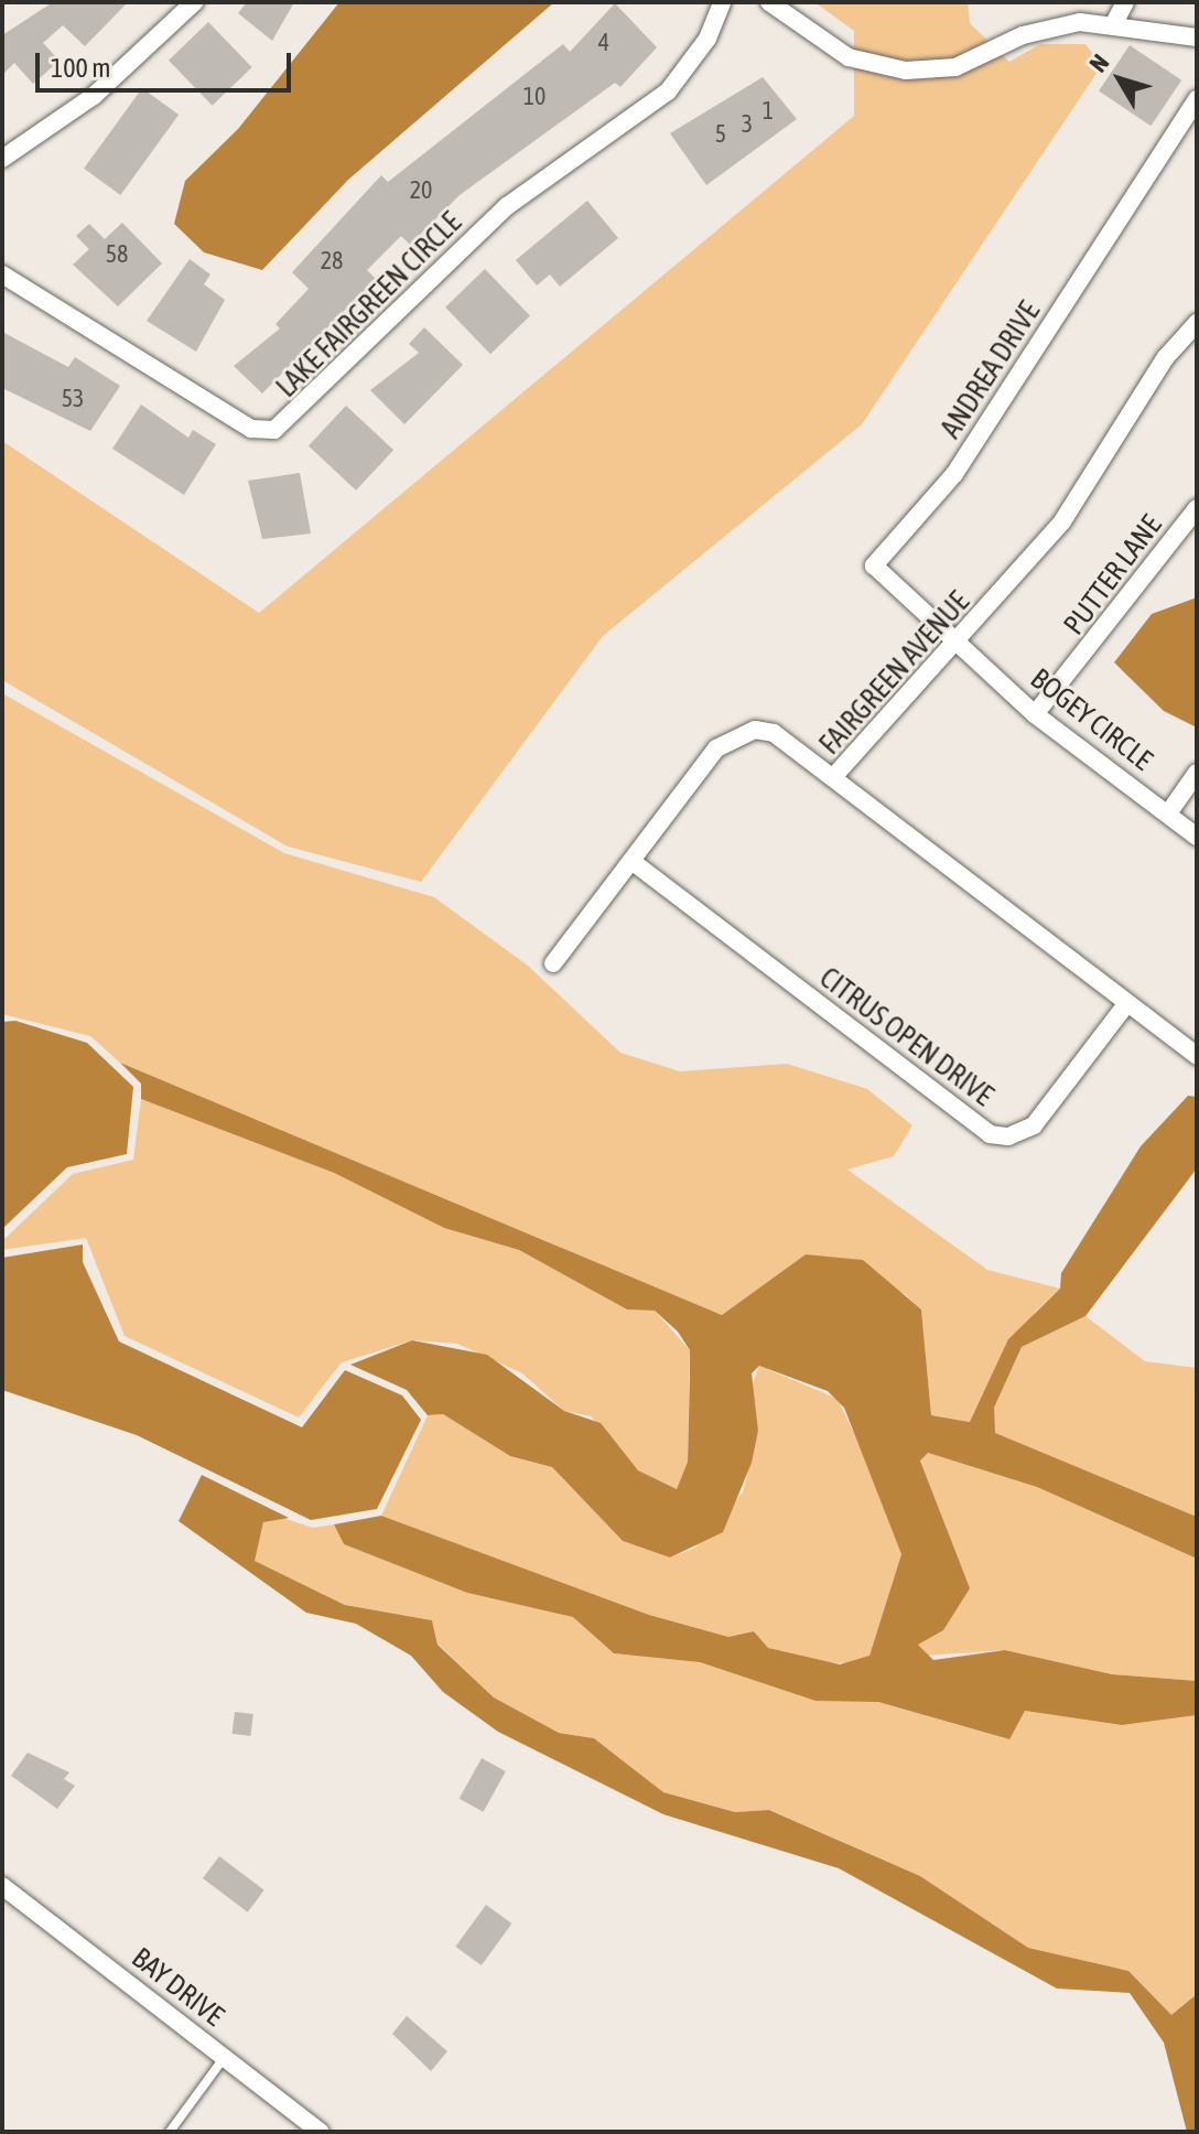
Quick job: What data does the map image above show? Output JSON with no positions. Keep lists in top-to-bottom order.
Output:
{
  "streets": {
    "street": [
      "LAKE FAIRGREEN CIRCLE",
      "ANDREA DRIVE",
      "PUTTER LANE",
      "FAIRGREEN AVENUE",
      "BOGEY CIRCLE",
      "CITRUS OPEN DRIVE",
      "BAY DRIVE"
    ]
  },
  "crossings": [
    ["ANDREA DRIVE", "FAIRGREEN AVENUE"],
    ["ANDREA DRIVE", "BOGEY CIRCLE"],
    ["PUTTER LANE", "BOGEY CIRCLE"],
    ["FAIRGREEN AVENUE", "BOGEY CIRCLE"],
    ["FAIRGREEN AVENUE", "CITRUS OPEN DRIVE"]
  ],
  "house_numbers": [
    "4",
    "10",
    "1",
    "3",
    "5",
    "20",
    "58",
    "28",
    "53"
  ],
  "scale_bar": "100 m",
  "north": "top left"
}
